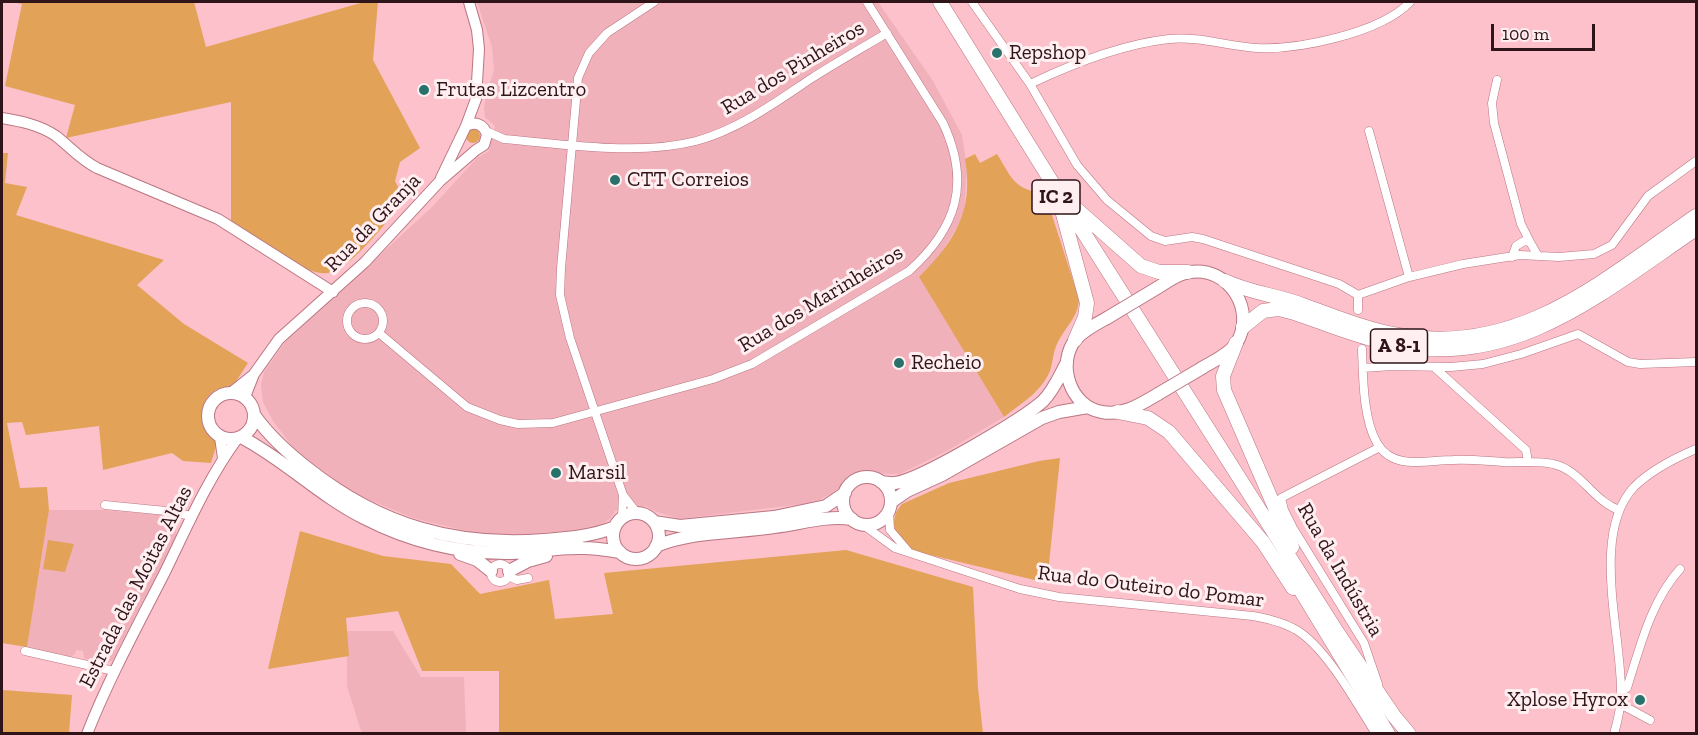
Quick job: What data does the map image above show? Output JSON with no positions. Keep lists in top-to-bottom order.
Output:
{
  "streets": {
    "highway": ["IC 2", "A 8-1"],
    "main road": ["Rua da Granja", "Estrada das Moitas Altas"],
    "street": [
      "Rua dos Pinheiros",
      "Rua dos Marinheiros",
      "Rua da Indústria",
      "Rua do Outeiro do Pomar"
    ]
  },
  "crossings": [
    ["Rua dos Pinheiros", "Rua da Granja"],
    ["Rua dos Pinheiros", "Rua dos Marinheiros"],
    ["IC 2", "Rua da Indústria"]
  ],
  "places": [
    "Repshop",
    "Frutas Lizcentro",
    "CTT Correios",
    "Recheio",
    "Marsil",
    "Xplose Hyrox"
  ],
  "scale_bar": "100 m"
}
